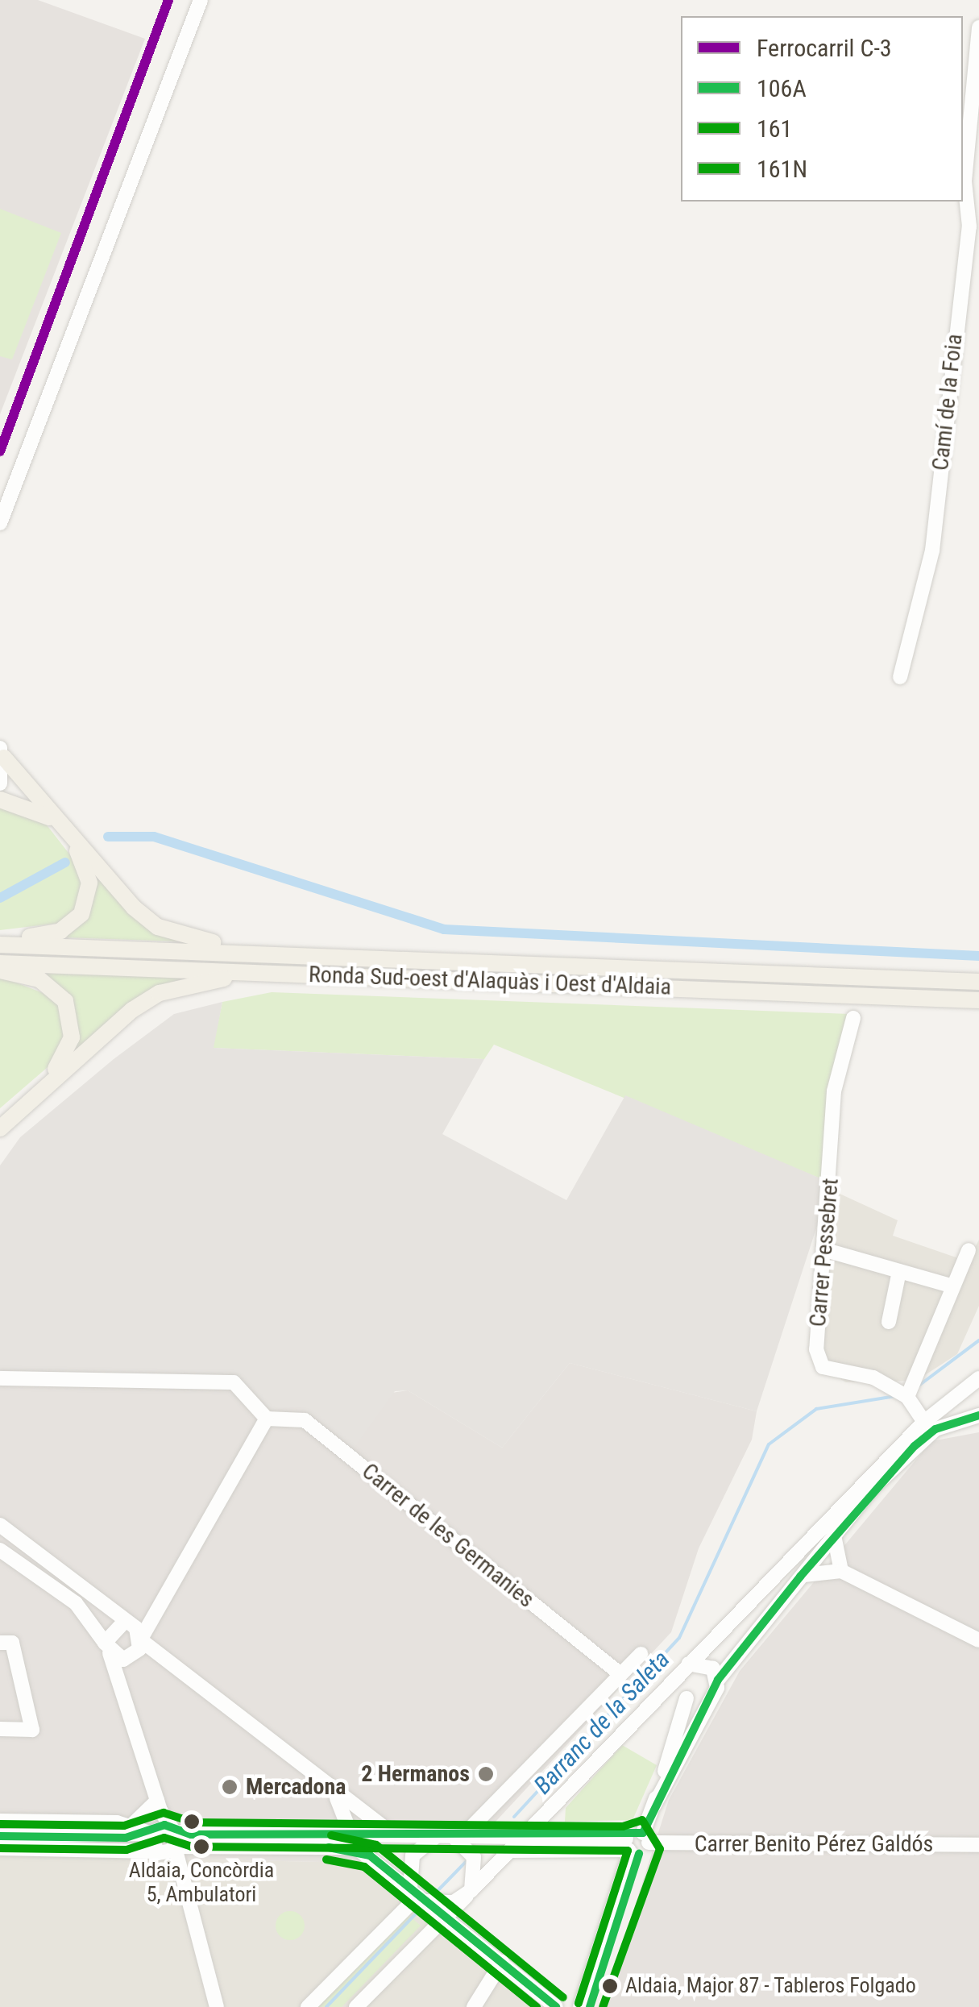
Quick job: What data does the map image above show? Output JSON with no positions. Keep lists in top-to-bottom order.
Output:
{
  "streets": {
    "main road": ["Ronda Sud-oest d'Alaquàs i Oest d'Aldaia"],
    "street": [
      "Camí de la Foia",
      "Carrer Pessebret",
      "Carrer de les Germanies",
      "Carrer Benito Pérez Galdós"
    ]
  },
  "water": ["Barranc de la Saleta"],
  "places": [
    "2 Hermanos",
    "Mercadona",
    "Aldaia, Concòrdia 5, Ambulatori",
    "Aldaia, Major 87 - Tableros Folgado"
  ],
  "lines": [
    "rail line C-3",
    "transit line 106A",
    "transit line 161N",
    "transit line 161"
  ],
  "legend": [
    "Ferrocarril C-3",
    "106A",
    "161",
    "161N"
  ]
}
